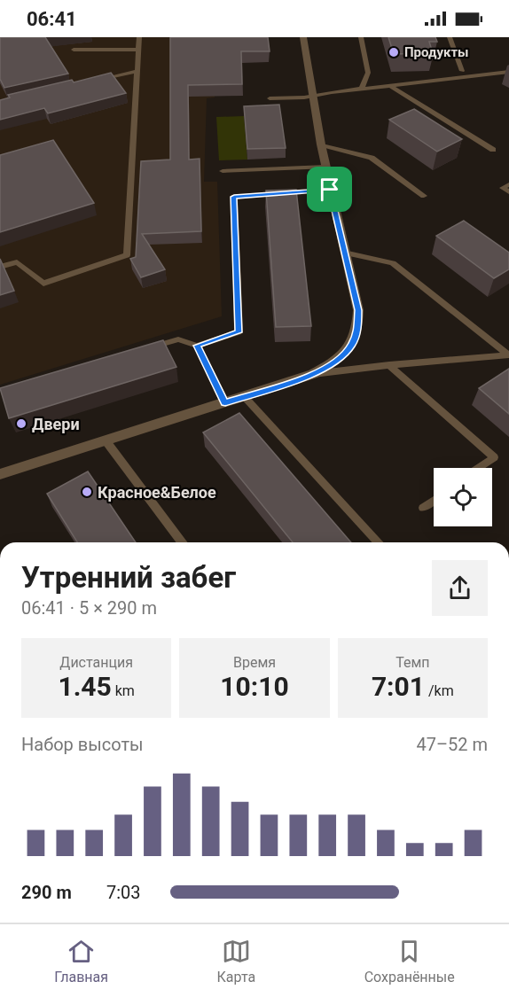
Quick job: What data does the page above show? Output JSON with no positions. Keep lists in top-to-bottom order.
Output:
{
  "places": ["Продукты", "Двери", "Красное&Белое"],
  "page": {
    "status": "06:41",
    "heading": ["Утренний забег", "06:41 · 5 × 290 m"],
    "stats": [
      ["Дистанция", "1.45 km"],
      ["Время", "10:10"],
      ["Темп", "7:01 /km"]
    ],
    "chart": ["Набор высоты", "47–52 m"],
    "list": [
      {
        "name": "290 m",
        "note": "7:03"
      }
    ],
    "tabs": ["Главная", "Карта", "Сохранённые"]
  }
}
